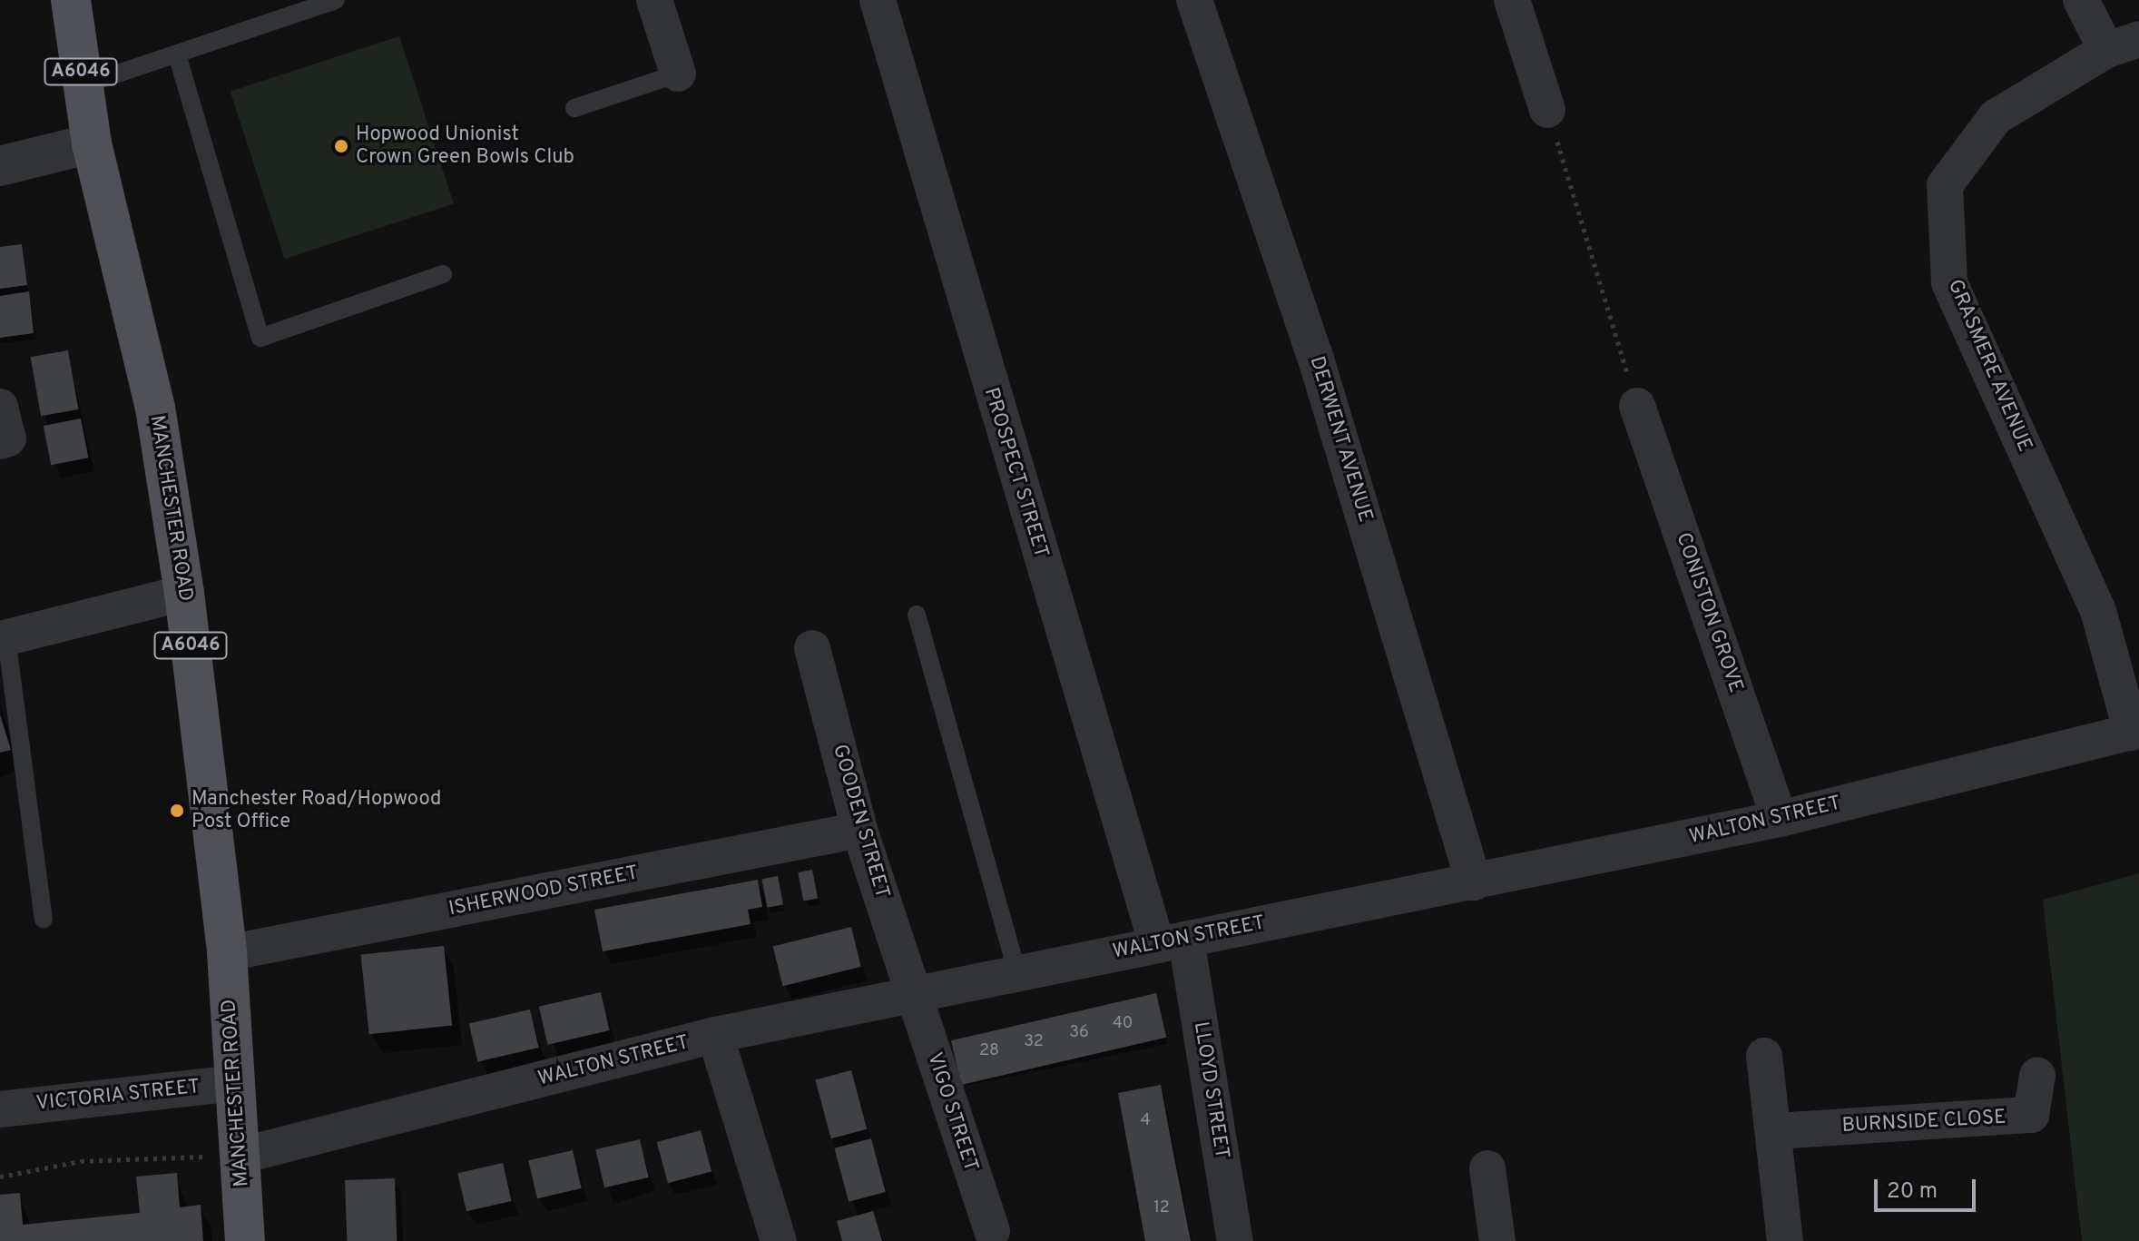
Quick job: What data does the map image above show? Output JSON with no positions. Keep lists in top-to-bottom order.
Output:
{
  "streets": {
    "main road": ["A6046", "MANCHESTER ROAD"],
    "street": [
      "GRASMERE AVENUE",
      "DERWENT AVENUE",
      "PROSPECT STREET",
      "CONISTON GROVE",
      "WALTON STREET",
      "GOODEN STREET",
      "ISHERWOOD STREET",
      "LLOYD STREET",
      "VICTORIA STREET",
      "VIGO STREET",
      "BURNSIDE CLOSE"
    ]
  },
  "crossings": [
    ["GRASMERE AVENUE", "WALTON STREET"],
    ["DERWENT AVENUE", "WALTON STREET"],
    ["PROSPECT STREET", "WALTON STREET"],
    ["PROSPECT STREET", "LLOYD STREET"],
    ["MANCHESTER ROAD", "WALTON STREET"],
    ["MANCHESTER ROAD", "ISHERWOOD STREET"],
    ["MANCHESTER ROAD", "VICTORIA STREET"],
    ["CONISTON GROVE", "WALTON STREET"],
    ["WALTON STREET", "GOODEN STREET"],
    ["WALTON STREET", "LLOYD STREET"],
    ["WALTON STREET", "VIGO STREET"],
    ["GOODEN STREET", "ISHERWOOD STREET"],
    ["GOODEN STREET", "VIGO STREET"]
  ],
  "places": ["Hopwood Unionist Crown Green Bowls Club", "Manchester Road/Hopwood Post Office"],
  "house_numbers": [
    "40",
    "36",
    "32",
    "28",
    "4",
    "12"
  ],
  "scale_bar": "20 m"
}
